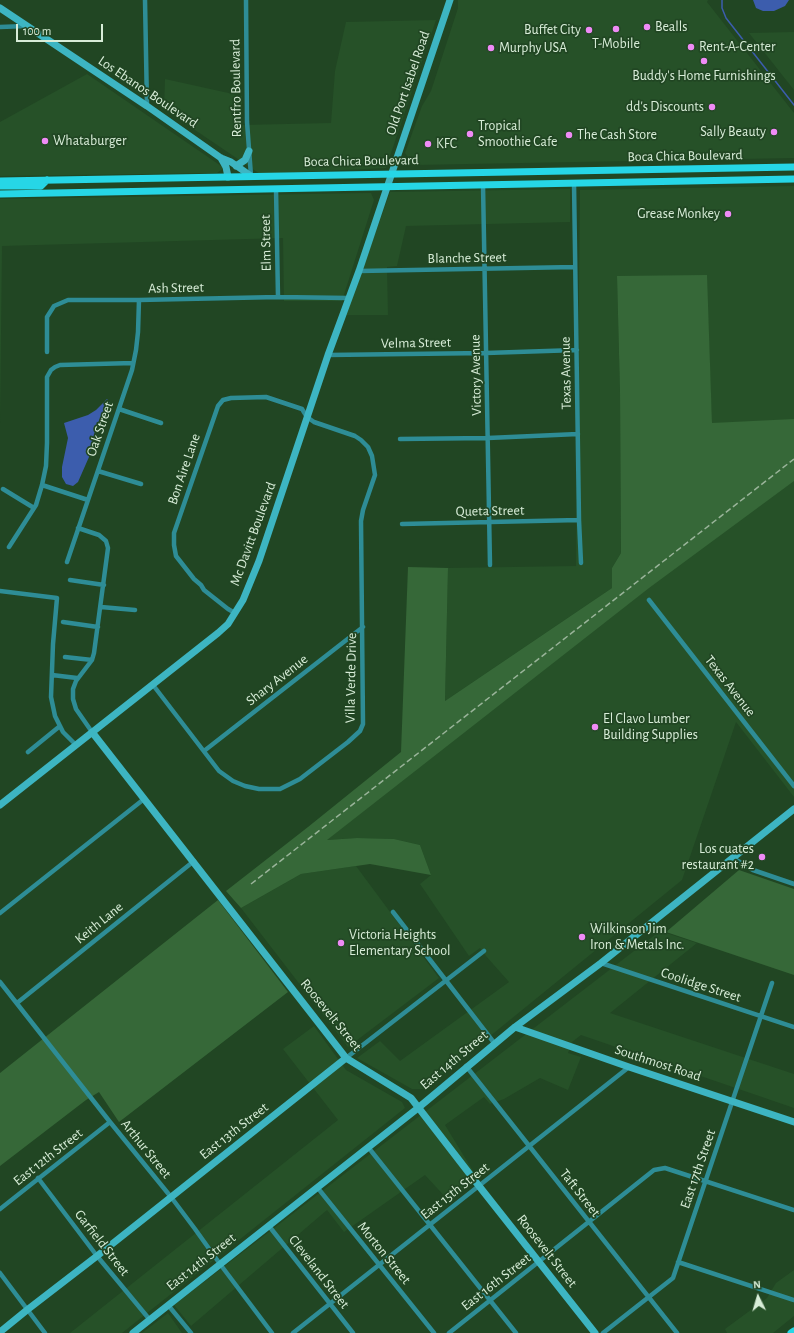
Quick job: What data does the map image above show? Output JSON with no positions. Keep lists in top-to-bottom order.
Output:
{
  "streets": {
    "main road": ["Boca Chica Boulevard"],
    "street": [
      "Old Port Isabel Road",
      "Rentfro Boulevard",
      "Los Ebanos Boulevard",
      "Elm Street",
      "Blanche Street",
      "Ash Street",
      "Velma Street",
      "Texas Avenue",
      "Victory Avenue",
      "Oak Street",
      "Bon Aire Lane",
      "Queta Street",
      "Mc Davitt Boulevard",
      "Villa Verde Drive",
      "Shary Avenue",
      "Keith Lane",
      "Coolidge Street",
      "Roosevelt Street",
      "East 14th Street",
      "Southmost Road",
      "East 13th Street",
      "Arthur Street",
      "East 12th Street",
      "East 17th Street",
      "East 15th Street",
      "Taft Street",
      "Garfield Street",
      "Morton Street",
      "Cleveland Street",
      "East 16th Street"
    ]
  },
  "crossings": [
    ["Old Port Isabel Road", "Boca Chica Boulevard"],
    ["Old Port Isabel Road", "Mc Davitt Boulevard"],
    ["Rentfro Boulevard", "Los Ebanos Boulevard"],
    ["Rentfro Boulevard", "Boca Chica Boulevard"],
    ["Los Ebanos Boulevard", "Boca Chica Boulevard"],
    ["Boca Chica Boulevard", "Elm Street"],
    ["Boca Chica Boulevard", "Texas Avenue"],
    ["Boca Chica Boulevard", "Victory Avenue"],
    ["Boca Chica Boulevard", "Mc Davitt Boulevard"],
    ["Elm Street", "Ash Street"],
    ["Blanche Street", "Texas Avenue"],
    ["Blanche Street", "Victory Avenue"],
    ["Blanche Street", "Mc Davitt Boulevard"],
    ["Ash Street", "Oak Street"],
    ["Ash Street", "Mc Davitt Boulevard"],
    ["Velma Street", "Texas Avenue"],
    ["Velma Street", "Victory Avenue"],
    ["Velma Street", "Mc Davitt Boulevard"],
    ["Texas Avenue", "Queta Street"],
    ["Victory Avenue", "Queta Street"],
    ["Bon Aire Lane", "Mc Davitt Boulevard"],
    ["Bon Aire Lane", "Villa Verde Drive"],
    ["Mc Davitt Boulevard", "Villa Verde Drive"],
    ["Mc Davitt Boulevard", "Roosevelt Street"],
    ["Villa Verde Drive", "Shary Avenue"],
    ["Keith Lane", "Roosevelt Street"],
    ["Keith Lane", "Arthur Street"],
    ["Coolidge Street", "East 14th Street"],
    ["Coolidge Street", "East 17th Street"],
    ["Roosevelt Street", "East 14th Street"],
    ["Roosevelt Street", "East 13th Street"],
    ["Roosevelt Street", "East 15th Street"],
    ["Roosevelt Street", "East 16th Street"],
    ["East 14th Street", "Southmost Road"],
    ["East 14th Street", "Arthur Street"],
    ["East 14th Street", "Taft Street"],
    ["East 14th Street", "Garfield Street"],
    ["East 14th Street", "Morton Street"],
    ["East 14th Street", "Cleveland Street"],
    ["Southmost Road", "East 17th Street"],
    ["Southmost Road", "East 15th Street"],
    ["East 13th Street", "Arthur Street"],
    ["East 13th Street", "Garfield Street"],
    ["Arthur Street", "East 12th Street"],
    ["East 12th Street", "Garfield Street"],
    ["East 17th Street", "Taft Street"],
    ["East 17th Street", "East 16th Street"],
    ["East 15th Street", "Taft Street"],
    ["East 15th Street", "Morton Street"],
    ["East 15th Street", "Cleveland Street"],
    ["Taft Street", "East 16th Street"]
  ],
  "places": [
    "Bealls",
    "T-Mobile",
    "Buffet City",
    "Rent-A-Center",
    "Murphy USA",
    "Buddy's Home Furnishings",
    "dd's Discounts",
    "Sally Beauty",
    "Tropical Smoothie Cafe",
    "The Cash Store",
    "Whataburger",
    "KFC",
    "Grease Monkey",
    "El Clavo Lumber Building Supplies",
    "Los cuates restaurant #2",
    "Wilkinson Jim Iron & Metals Inc.",
    "Victoria Heights Elementary School"
  ],
  "scale_bar": "100 m",
  "north": "top"
}
